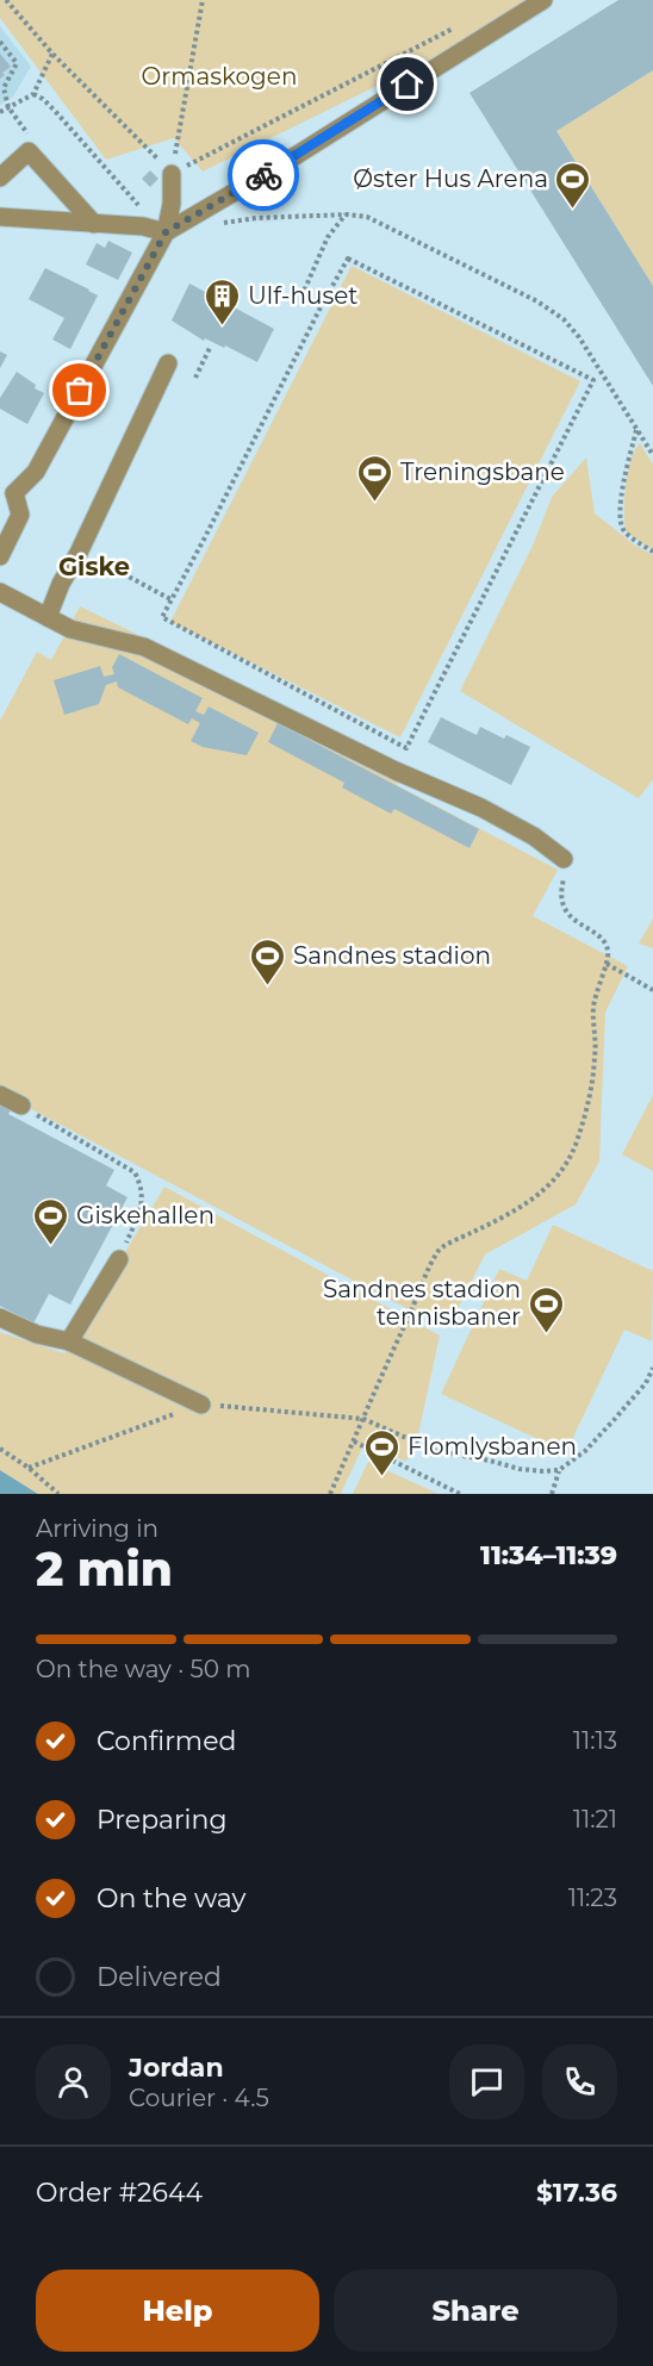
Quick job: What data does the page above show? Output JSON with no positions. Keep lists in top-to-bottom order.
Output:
{
  "districts": ["Giske"],
  "parks": ["Ormaskogen"],
  "places": {
    "sports": [
      "Øster Hus Arena",
      "Treningsbane",
      "Sandnes stadion",
      "Giskehallen",
      "Sandnes stadion tennisbaner",
      "Flomlysbanen"
    ],
    "building": ["Ulf-huset"]
  },
  "page": {
    "heading": ["2 min", "Arriving in", "11:34–11:39"],
    "panel": [
      "Jordan",
      "Courier · 4.5",
      "Order #2644",
      "$17.36"
    ],
    "bar": "On the way · 50 m",
    "list": [
      ["Confirmed", "11:13"],
      ["Preparing", "11:21"],
      ["On the way", "11:23"],
      "Delivered"
    ],
    "buttons": ["Help", "Share"]
  }
}
